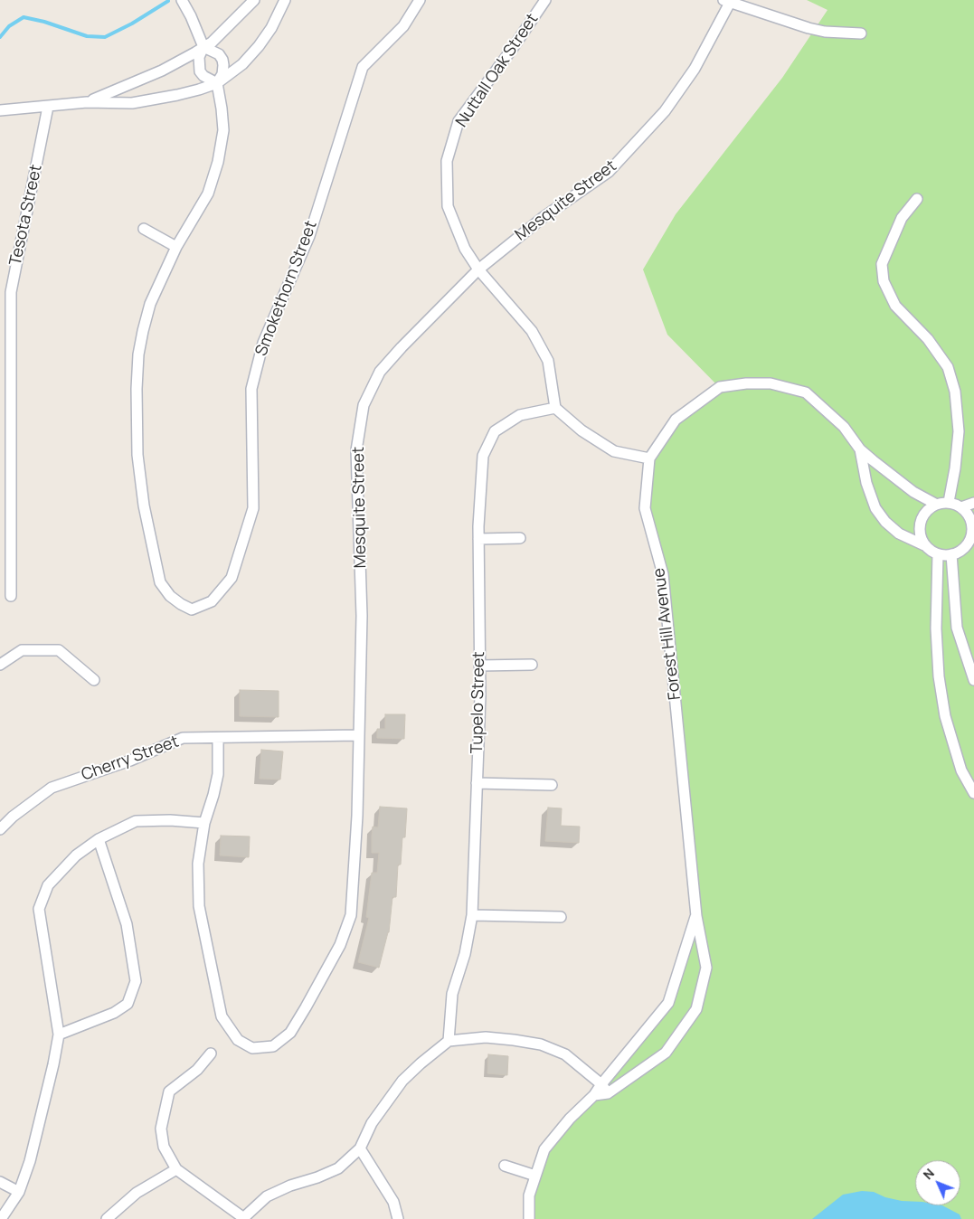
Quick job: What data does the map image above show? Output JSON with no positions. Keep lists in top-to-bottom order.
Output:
{
  "streets": {
    "street": [
      "Nuttall Oak Street",
      "Mesquite Street",
      "Tesota Street",
      "Smokethorn Street",
      "Forest Hill Avenue",
      "Tupelo Street",
      "Cherry Street"
    ]
  },
  "crossings": [
    ["Nuttall Oak Street", "Mesquite Street"],
    ["Nuttall Oak Street", "Tupelo Street"],
    ["Mesquite Street", "Cherry Street"]
  ],
  "north": "top left"
}
